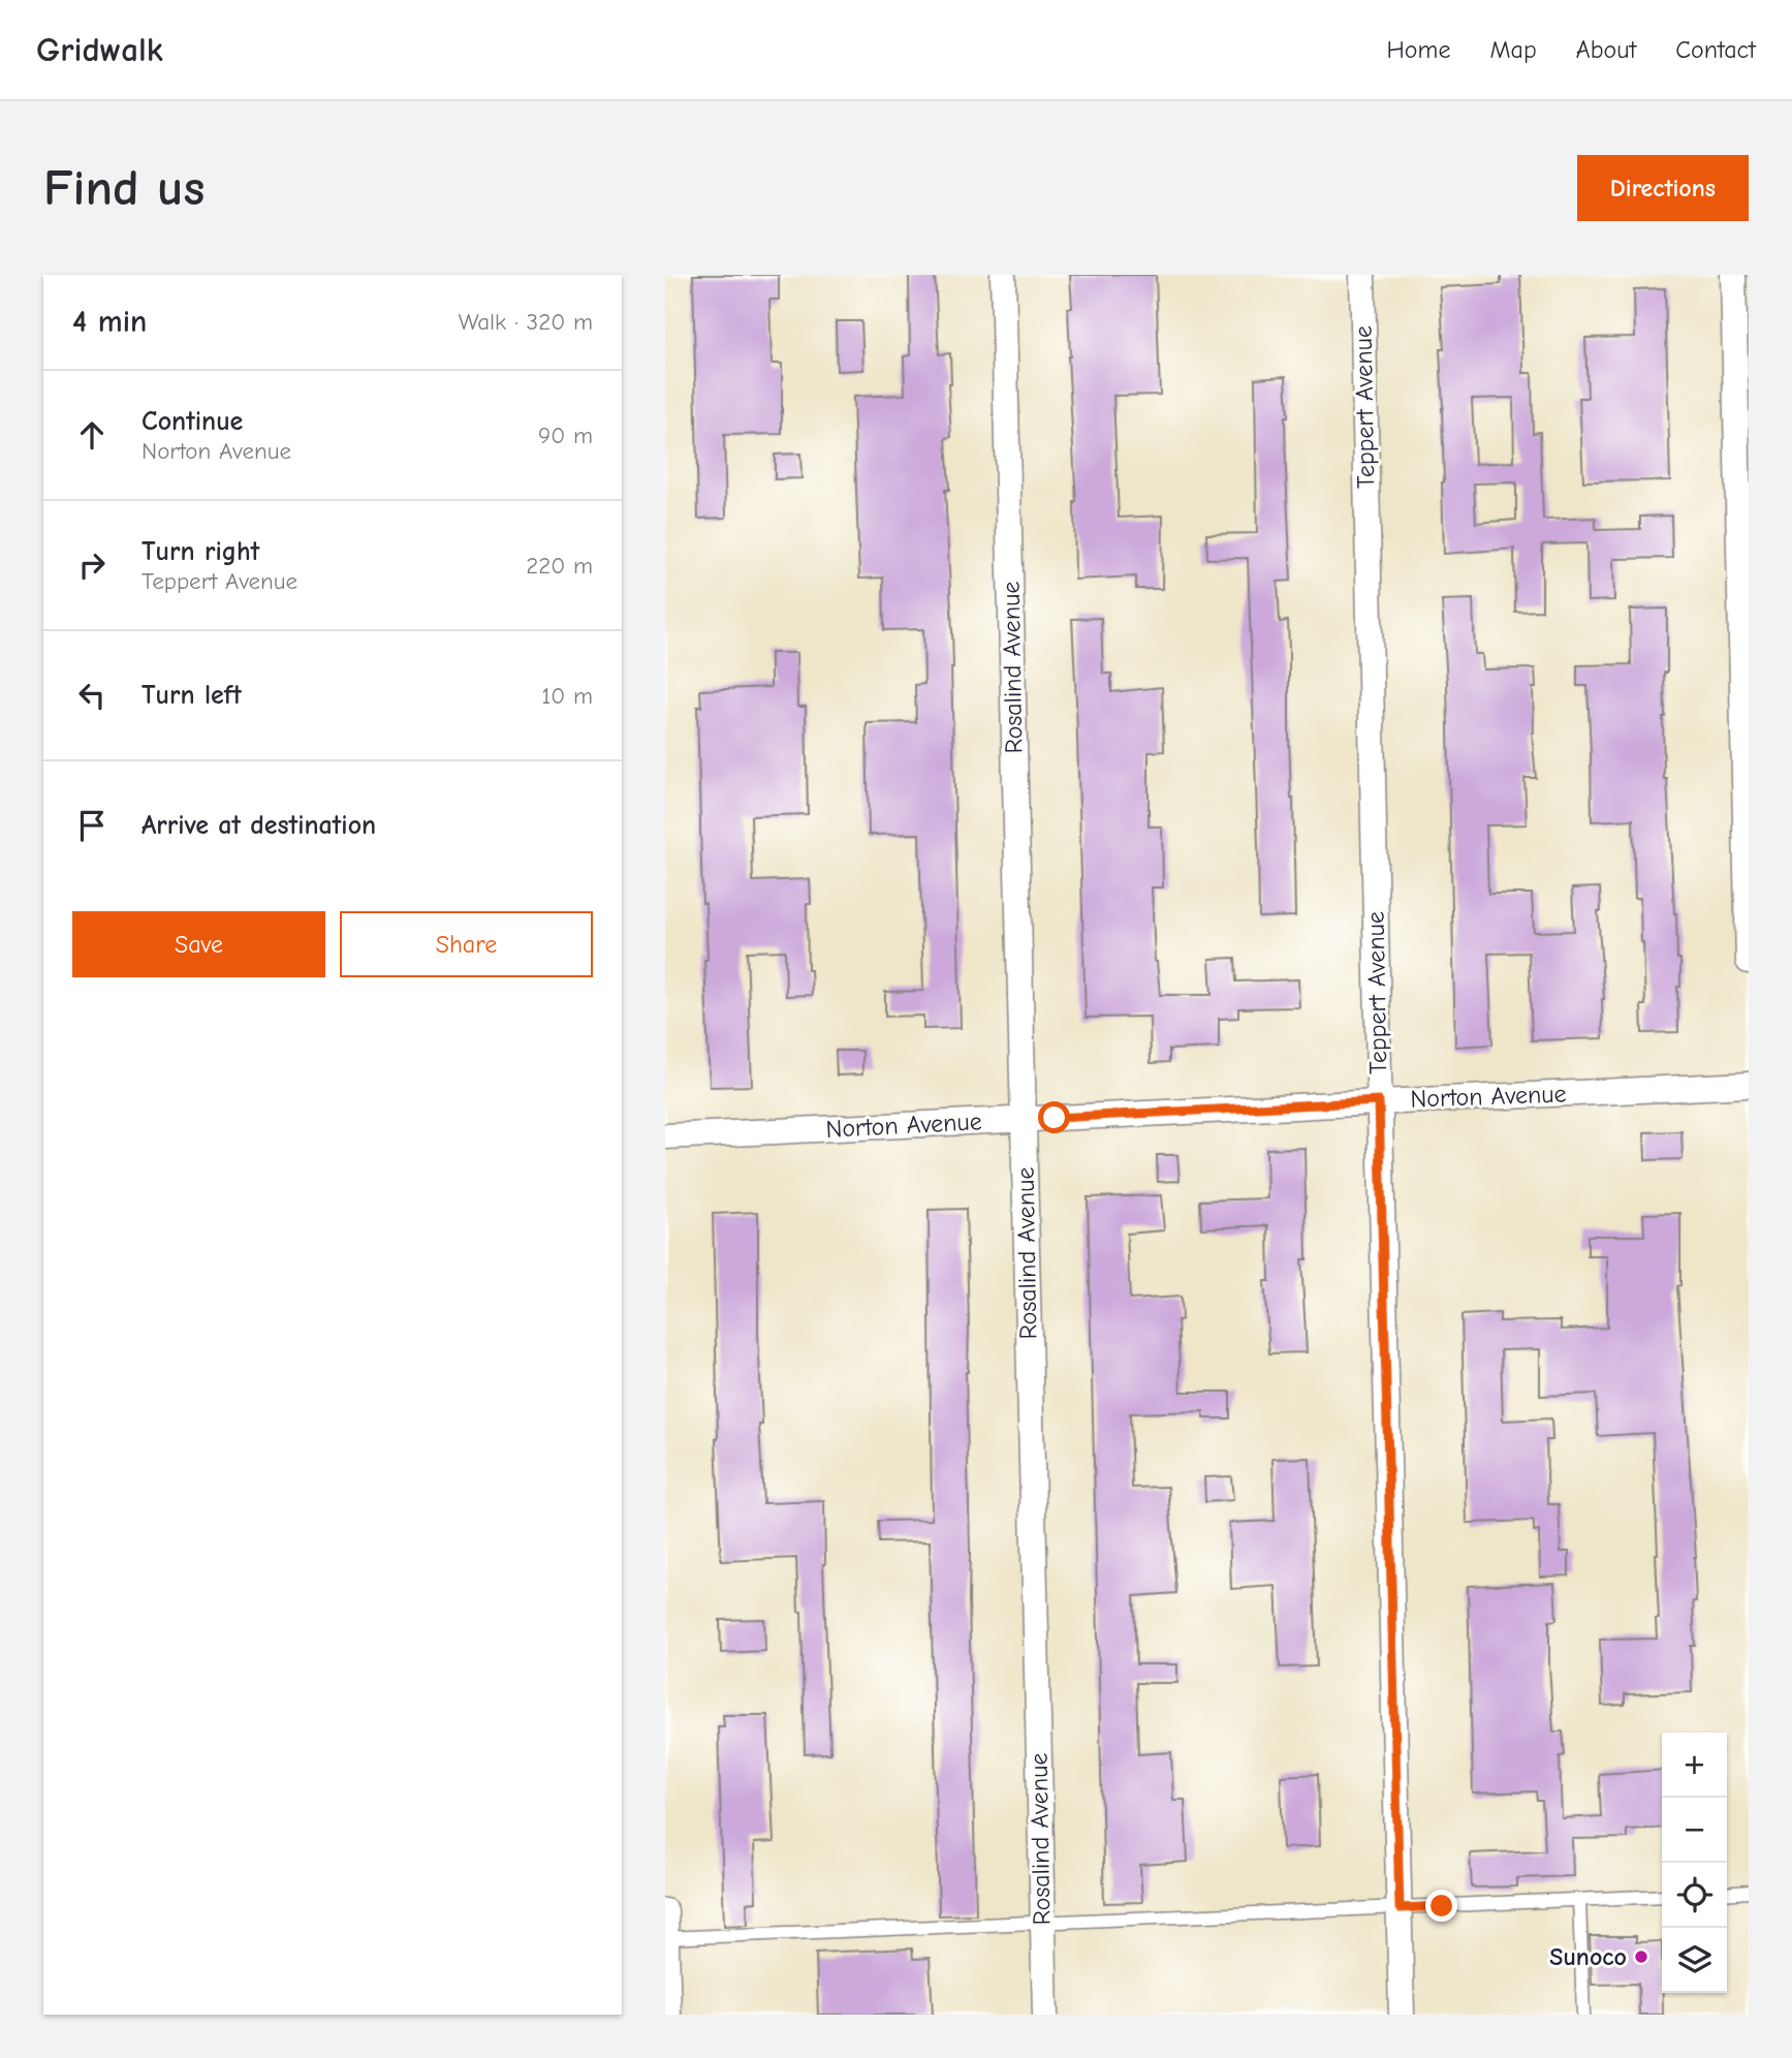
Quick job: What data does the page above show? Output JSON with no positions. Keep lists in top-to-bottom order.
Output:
{
  "streets": {
    "street": ["Teppert Avenue", "Rosalind Avenue", "Norton Avenue"]
  },
  "crossings": [
    ["Teppert Avenue", "Norton Avenue"],
    ["Rosalind Avenue", "Norton Avenue"]
  ],
  "places": ["Sunoco"],
  "page": {
    "header": "Gridwalk",
    "nav": [
      "Home",
      "Map",
      "About",
      "Contact"
    ],
    "buttons": [
      "Directions",
      ["Save", "Share"]
    ],
    "title": "Find us",
    "heading": ["4 min", "Walk · 320 m"],
    "list": [
      ["Continue", "Norton Avenue", "90 m"],
      ["Turn right", "Teppert Avenue", "220 m"],
      ["Turn left", "10 m"],
      "Arrive at destination"
    ],
    "map_buttons": ["+", "−"]
  }
}
